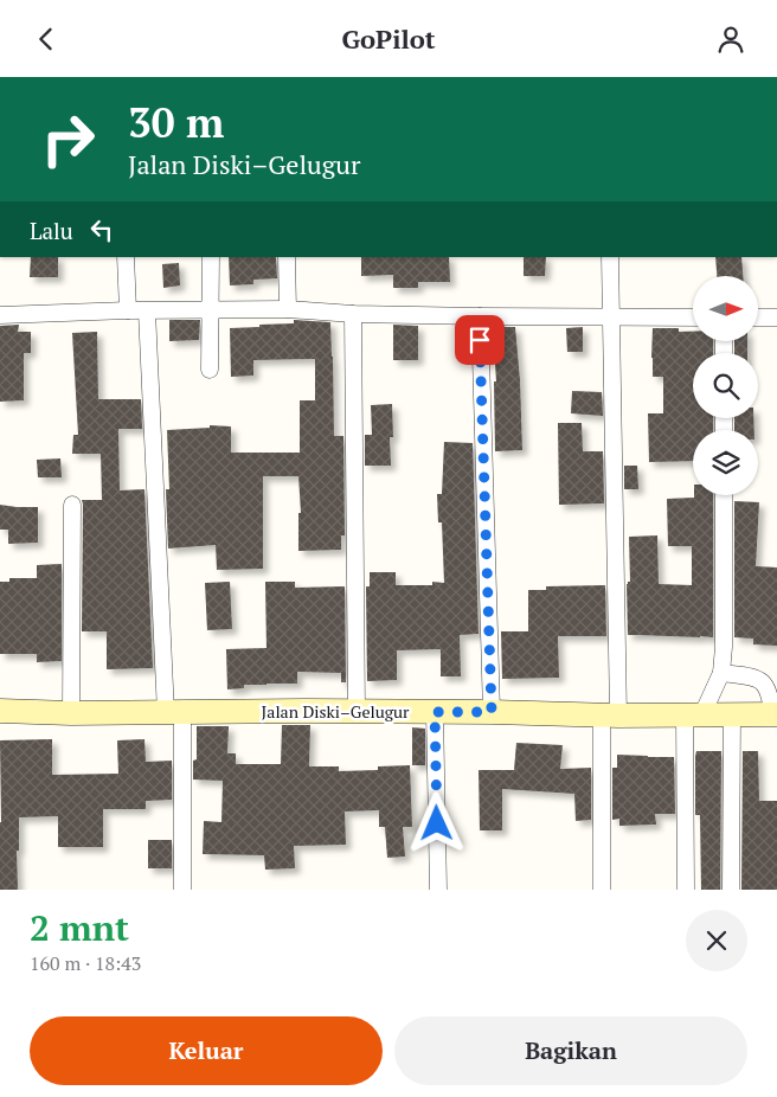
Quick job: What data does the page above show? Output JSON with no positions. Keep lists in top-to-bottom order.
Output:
{
  "streets": {
    "main road": ["Jalan Diski–Gelugur"]
  },
  "north": "right",
  "page": {
    "header": "GoPilot",
    "turn": ["30 m", "Jalan Diski–Gelugur"],
    "then": "Lalu",
    "heading": ["2 mnt", "160 m · 18:43"],
    "buttons": ["Keluar", "Bagikan"]
  }
}
